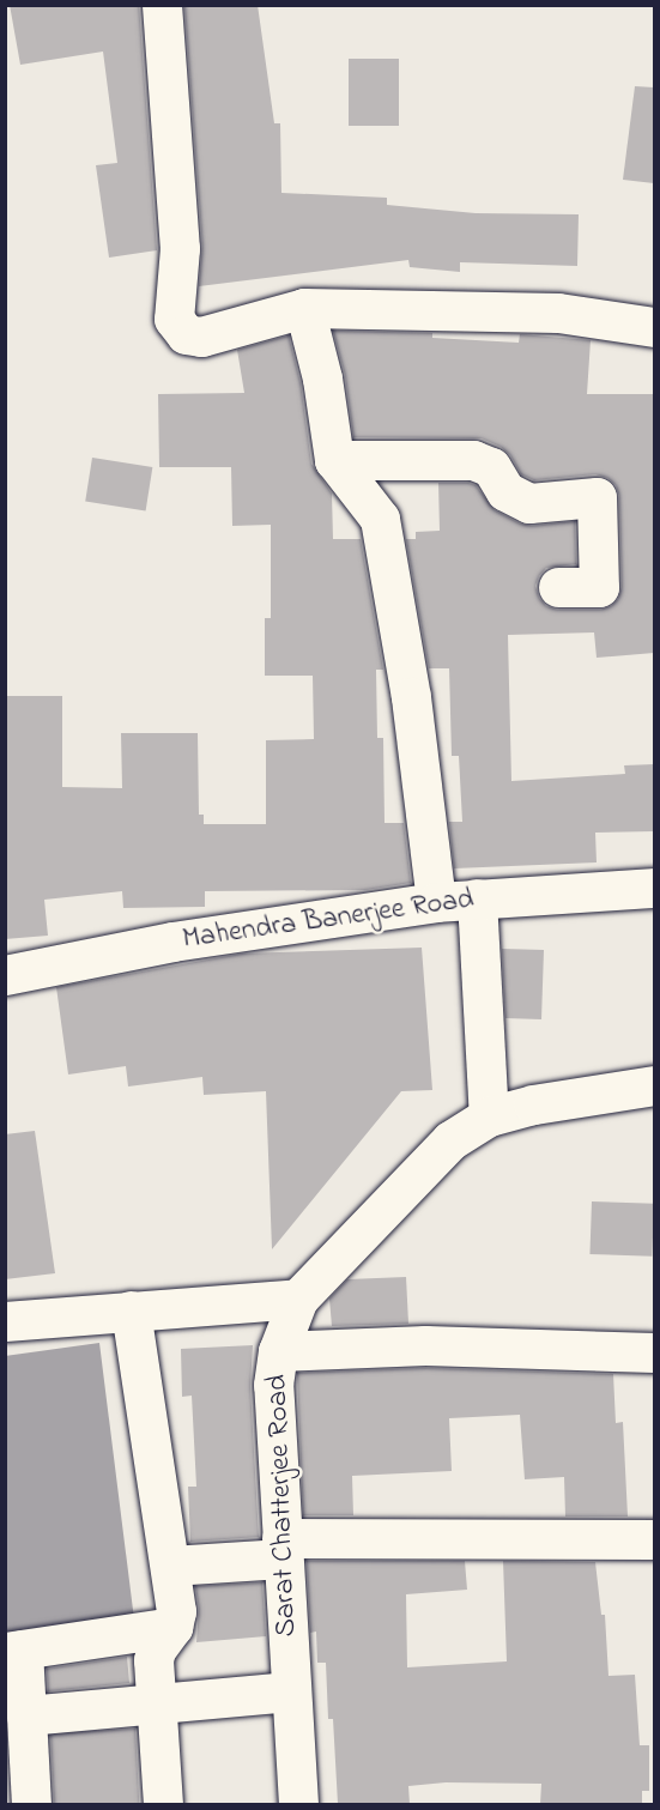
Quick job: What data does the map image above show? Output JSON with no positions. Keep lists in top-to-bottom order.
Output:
{
  "streets": {
    "street": ["Mahendra Banerjee Road", "Sarat Chatterjee Road"]
  }
}
